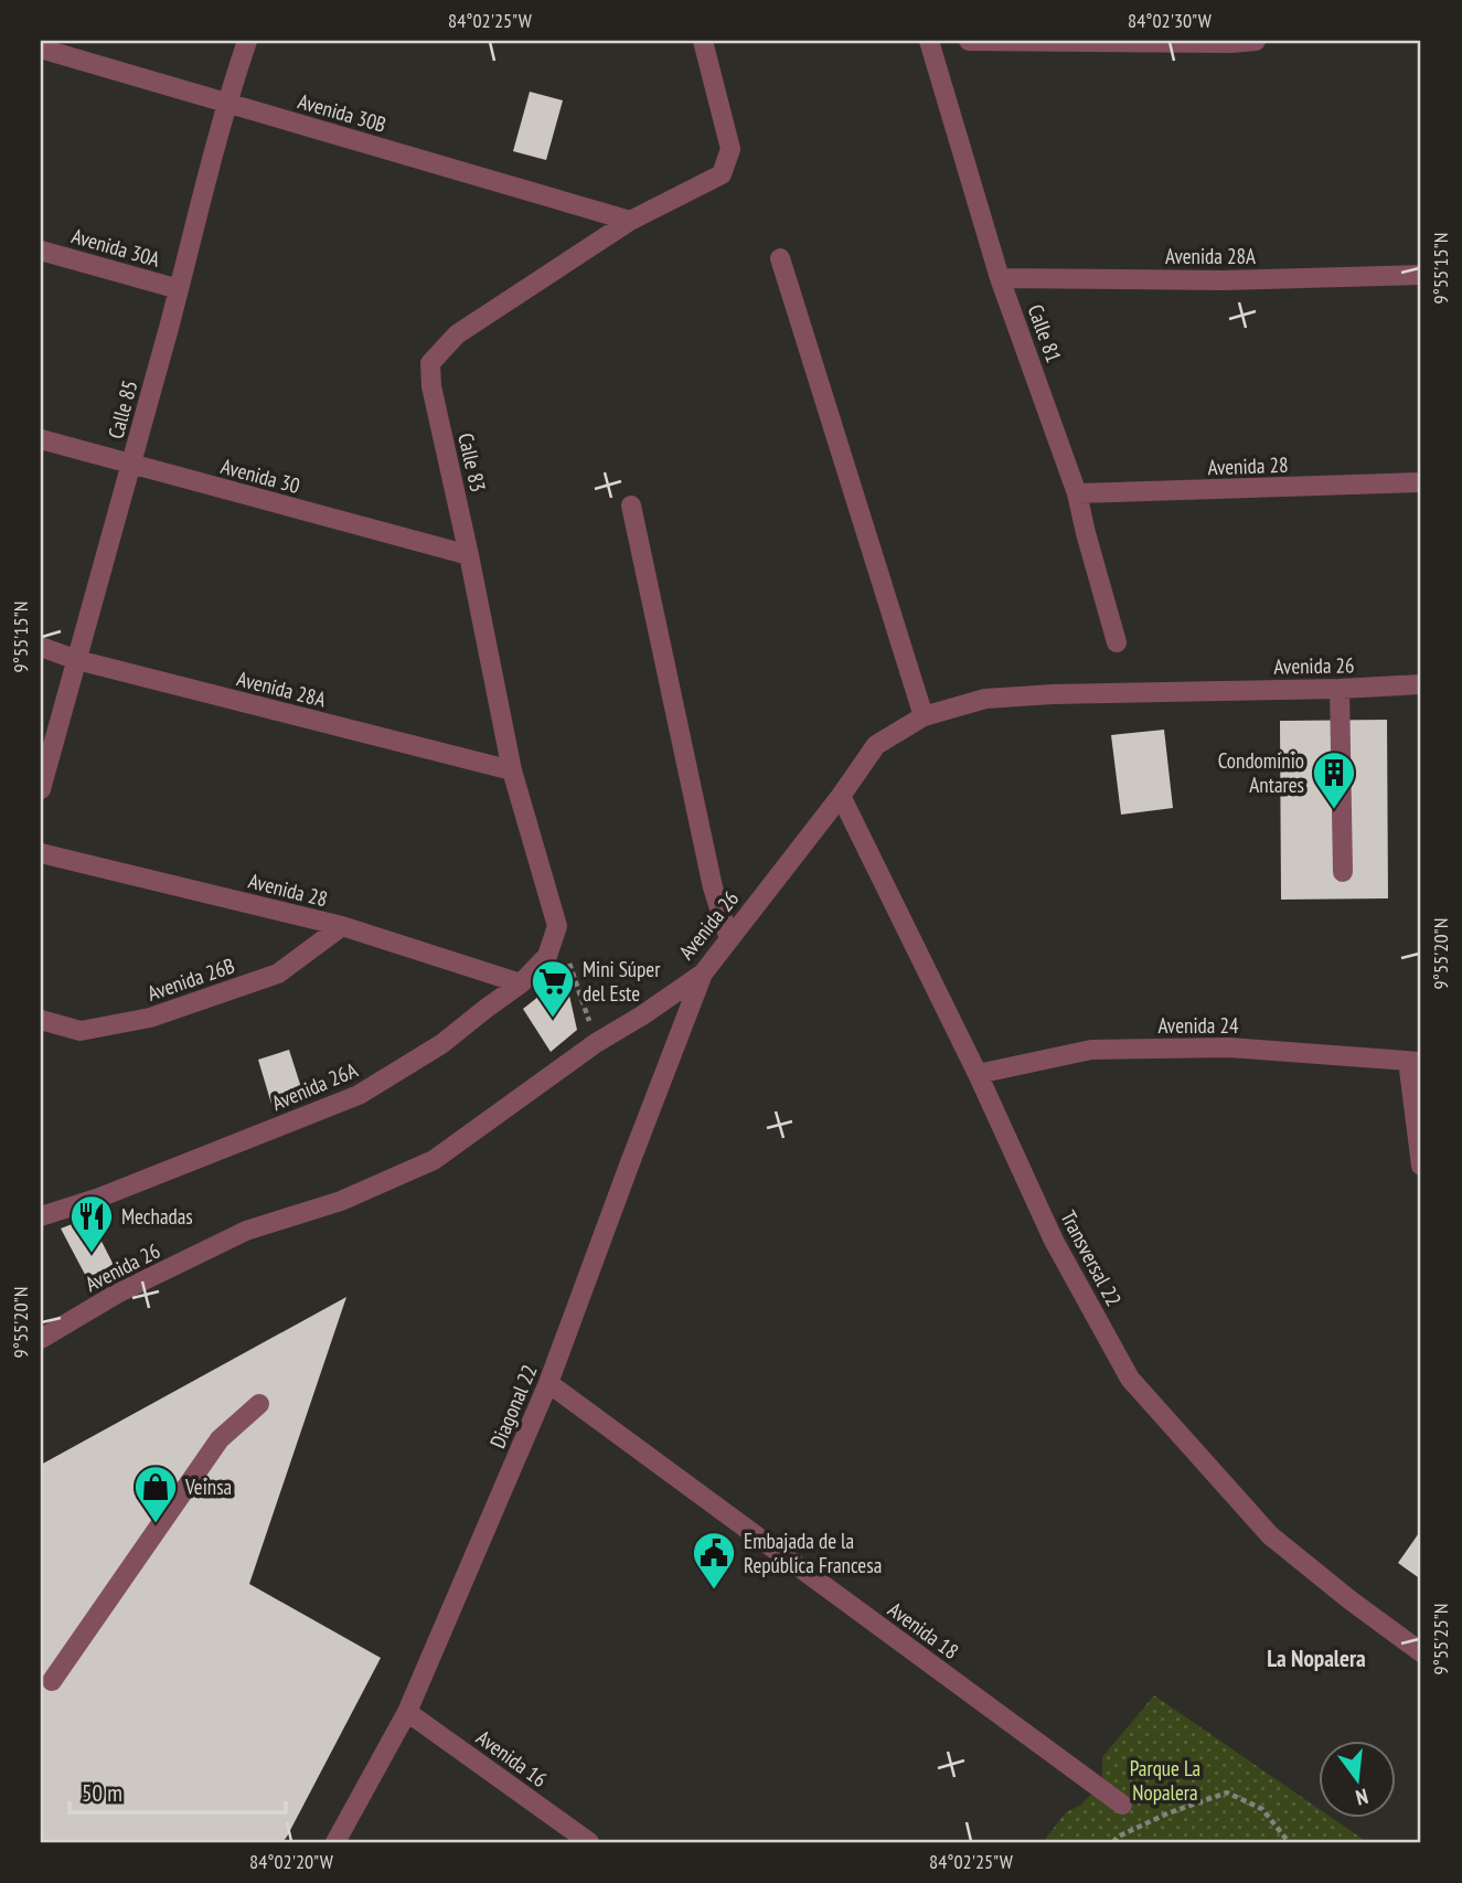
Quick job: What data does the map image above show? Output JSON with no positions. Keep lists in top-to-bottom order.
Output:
{
  "streets": {
    "street": [
      "Avenida 30B",
      "Avenida 30A",
      "Avenida 28A",
      "Calle 81",
      "Calle 85",
      "Calle 83",
      "Avenida 28",
      "Avenida 30",
      "Avenida 26",
      "Avenida 26B",
      "Avenida 24",
      "Avenida 26A",
      "Transversal 22",
      "Diagonal 22",
      "Avenida 18",
      "Avenida 16"
    ]
  },
  "crossings": [
    ["Avenida 30B", "Calle 85"],
    ["Avenida 30B", "Calle 83"],
    ["Avenida 30A", "Calle 85"],
    ["Avenida 28A", "Calle 81"],
    ["Avenida 28A", "Calle 85"],
    ["Avenida 28A", "Calle 83"],
    ["Calle 81", "Avenida 28"],
    ["Calle 85", "Avenida 30"],
    ["Calle 83", "Avenida 30"],
    ["Calle 83", "Avenida 26A"],
    ["Avenida 28", "Avenida 26B"],
    ["Avenida 28", "Avenida 26A"],
    ["Avenida 26", "Transversal 22"],
    ["Avenida 26", "Diagonal 22"],
    ["Avenida 24", "Transversal 22"],
    ["Diagonal 22", "Avenida 18"],
    ["Diagonal 22", "Avenida 16"]
  ],
  "districts": ["La Nopalera"],
  "parks": ["Parque La Nopalera"],
  "places": {
    "building": ["Condominio Antares"],
    "supermarket": ["Mini Súper del Este"],
    "restaurant": ["Mechadas"],
    "shop": ["Veinsa"],
    "public building": ["Embajada de la República Francesa"]
  },
  "scale_bar": "50 m",
  "north": "bottom",
  "coordinates": [
    "84°02'25\"W",
    "84°02'30\"W",
    "9°55'15\"N",
    "9°55'20\"N",
    "9°55'25\"N",
    "84°02'20\"W"
  ]
}
